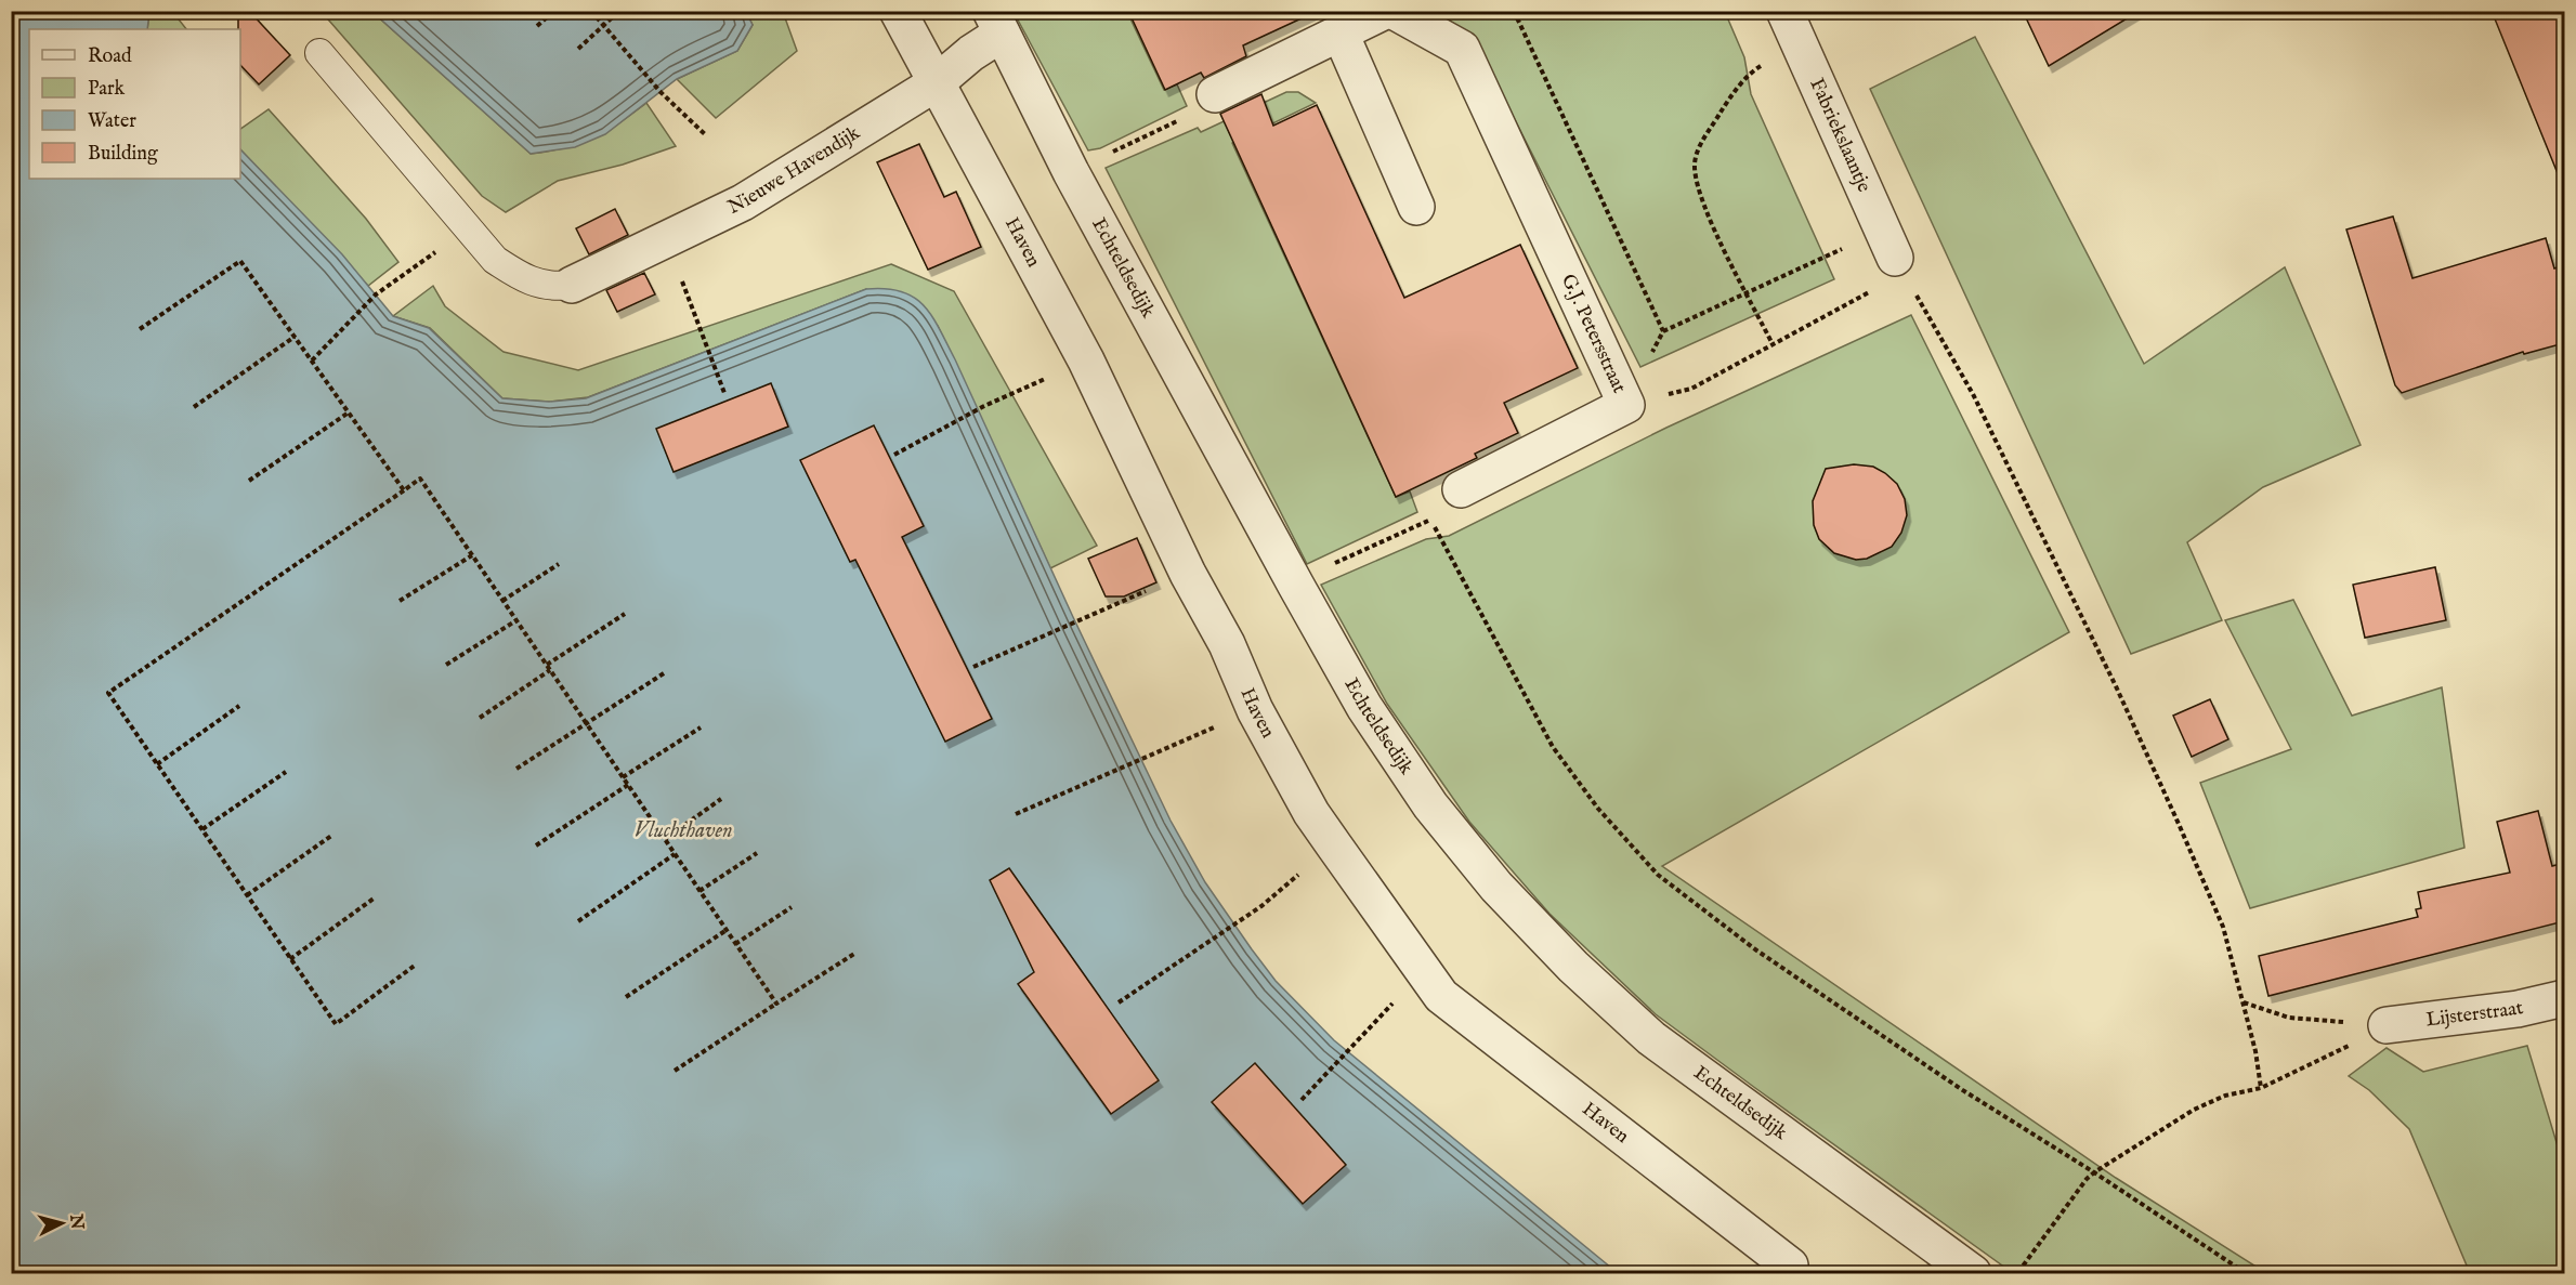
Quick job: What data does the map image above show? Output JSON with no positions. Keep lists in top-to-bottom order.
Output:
{
  "streets": {
    "street": [
      "Fabriekslaantje",
      "Nieuwe Havendijk",
      "Haven",
      "Echteldsedijk",
      "G.J. Petersstraat",
      "Lijsterstraat"
    ]
  },
  "crossings": [
    ["Fabriekslaantje", "G.J. Petersstraat"],
    ["Nieuwe Havendijk", "Haven"],
    ["Nieuwe Havendijk", "Echteldsedijk"]
  ],
  "water": ["Vluchthaven"],
  "legend": [
    "Road",
    "Park",
    "Water",
    "Building"
  ],
  "north": "right"
}
